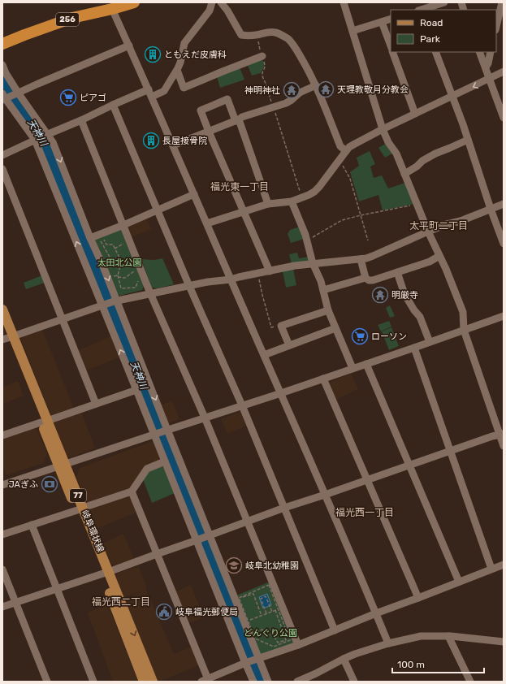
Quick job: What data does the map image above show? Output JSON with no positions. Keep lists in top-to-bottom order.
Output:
{
  "streets": {
    "highway": ["256"],
    "main road": ["77", "岐阜環状線"]
  },
  "districts": [
    "福光東一丁目",
    "太平町二丁目",
    "福光西一丁目",
    "福光西二丁目"
  ],
  "water": ["天神川"],
  "parks": ["太田北公園", "どんぐり公園"],
  "places": {
    "building": ["ともえだ皮膚科", "長屋接骨院"],
    "temple": ["天理教敬月分教会", "神明神社", "明厳寺"],
    "supermarket": ["ピアゴ", "ローソン"],
    "bank": ["JAぎふ"],
    "school or university": ["岐阜北幼稚園"],
    "public building": ["岐阜福光郵便局"]
  },
  "legend": ["Road", "Park"],
  "scale_bar": "100 m"
}
